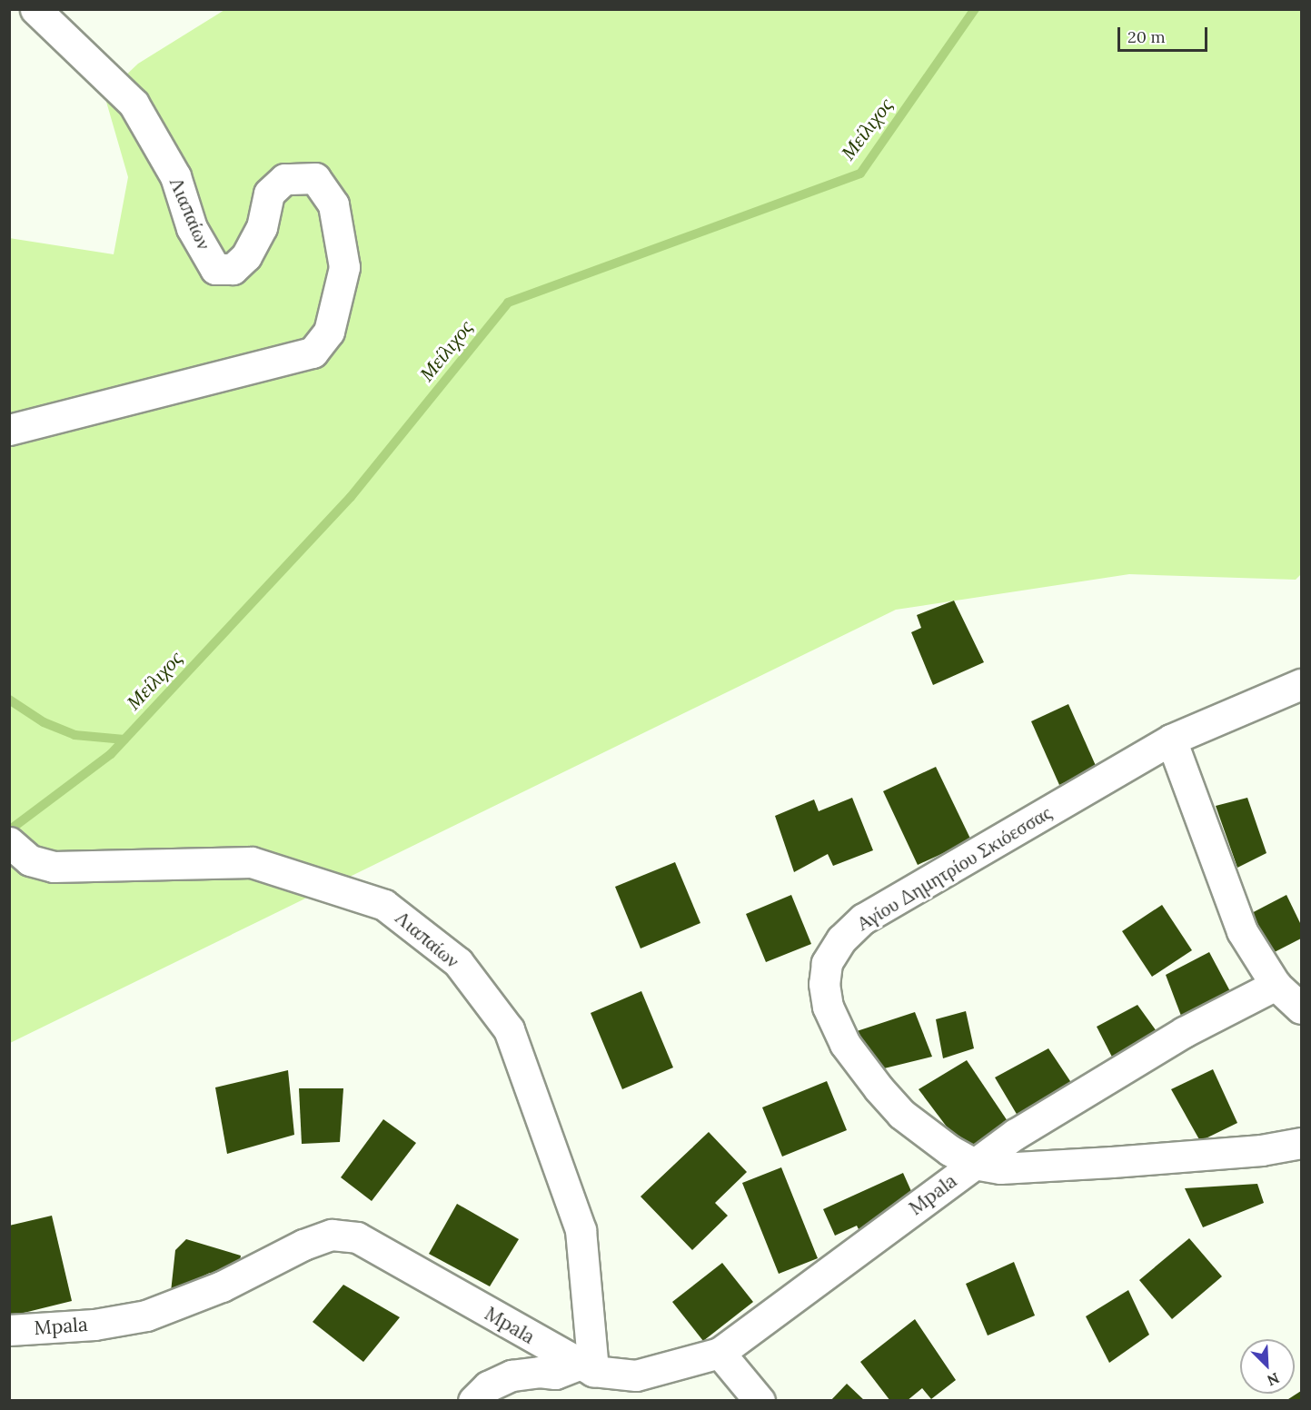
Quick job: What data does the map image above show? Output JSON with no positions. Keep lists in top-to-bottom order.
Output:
{
  "streets": {
    "street": ["Λιαπαίων", "Αγίου Δημητρίου Σκιόεσσας", "Mpala"]
  },
  "crossings": [
    ["Λιαπαίων", "Mpala"],
    ["Αγίου Δημητρίου Σκιόεσσας", "Mpala"]
  ],
  "water": ["Μείλιχος"],
  "scale_bar": "20 m",
  "north": "bottom right"
}
